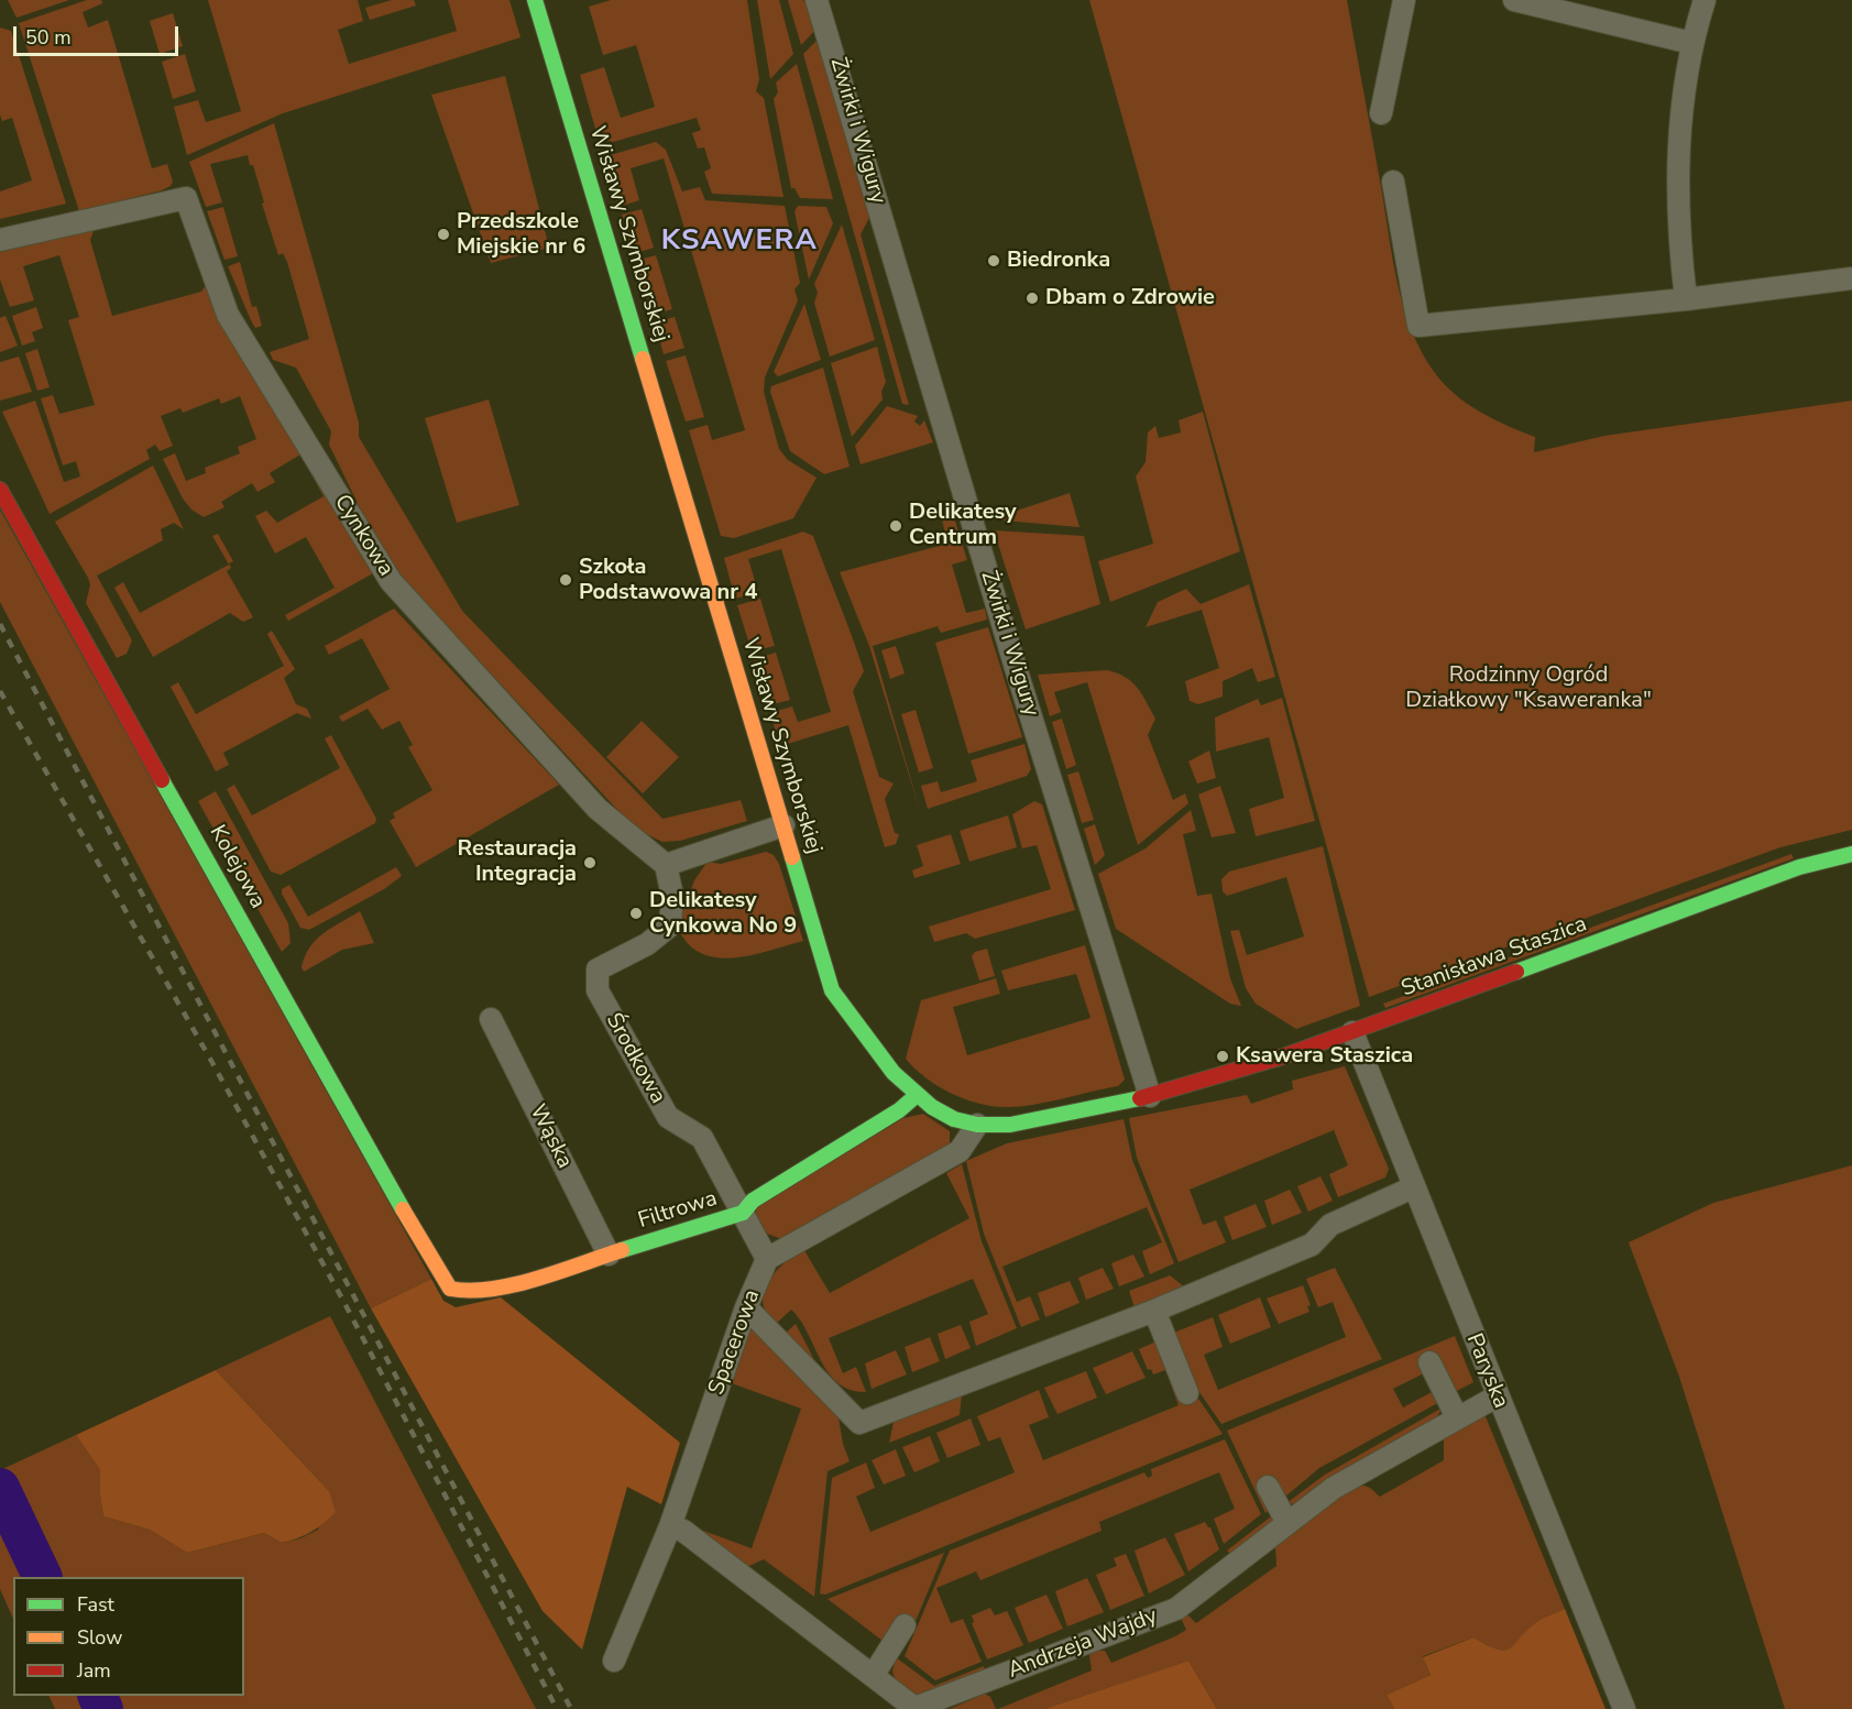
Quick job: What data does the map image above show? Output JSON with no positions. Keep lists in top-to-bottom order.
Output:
{
  "streets": {
    "street": [
      "Żwirki i Wigury",
      "Wisławy Szymborskiej",
      "Cynkowa",
      "Kolejowa",
      "Stanisława Staszica",
      "Środkowa",
      "Wąska",
      "Filtrowa",
      "Spacerowa",
      "Paryska",
      "Andrzeja Wajdy"
    ]
  },
  "crossings": [
    ["Żwirki i Wigury", "Wisławy Szymborskiej"],
    ["Żwirki i Wigury", "Stanisława Staszica"],
    ["Wisławy Szymborskiej", "Stanisława Staszica"],
    ["Wisławy Szymborskiej", "Filtrowa"],
    ["Cynkowa", "Środkowa"],
    ["Kolejowa", "Filtrowa"],
    ["Stanisława Staszica", "Paryska"],
    ["Środkowa", "Filtrowa"],
    ["Środkowa", "Spacerowa"],
    ["Wąska", "Filtrowa"],
    ["Spacerowa", "Andrzeja Wajdy"],
    ["Paryska", "Andrzeja Wajdy"]
  ],
  "districts": ["KSAWERA"],
  "parks": ["Rodzinny Ogród Działkowy \"Ksaweranka\""],
  "places": [
    "Przedszkole Miejskie nr 6",
    "Biedronka",
    "Dbam o Zdrowie",
    "Delikatesy Centrum",
    "Szkoła Podstawowa nr 4",
    "Restauracja Integracja",
    "Delikatesy Cynkowa No 9",
    "Ksawera Staszica"
  ],
  "legend": ["Fast", "Slow", "Jam"],
  "scale_bar": "50 m"
}
